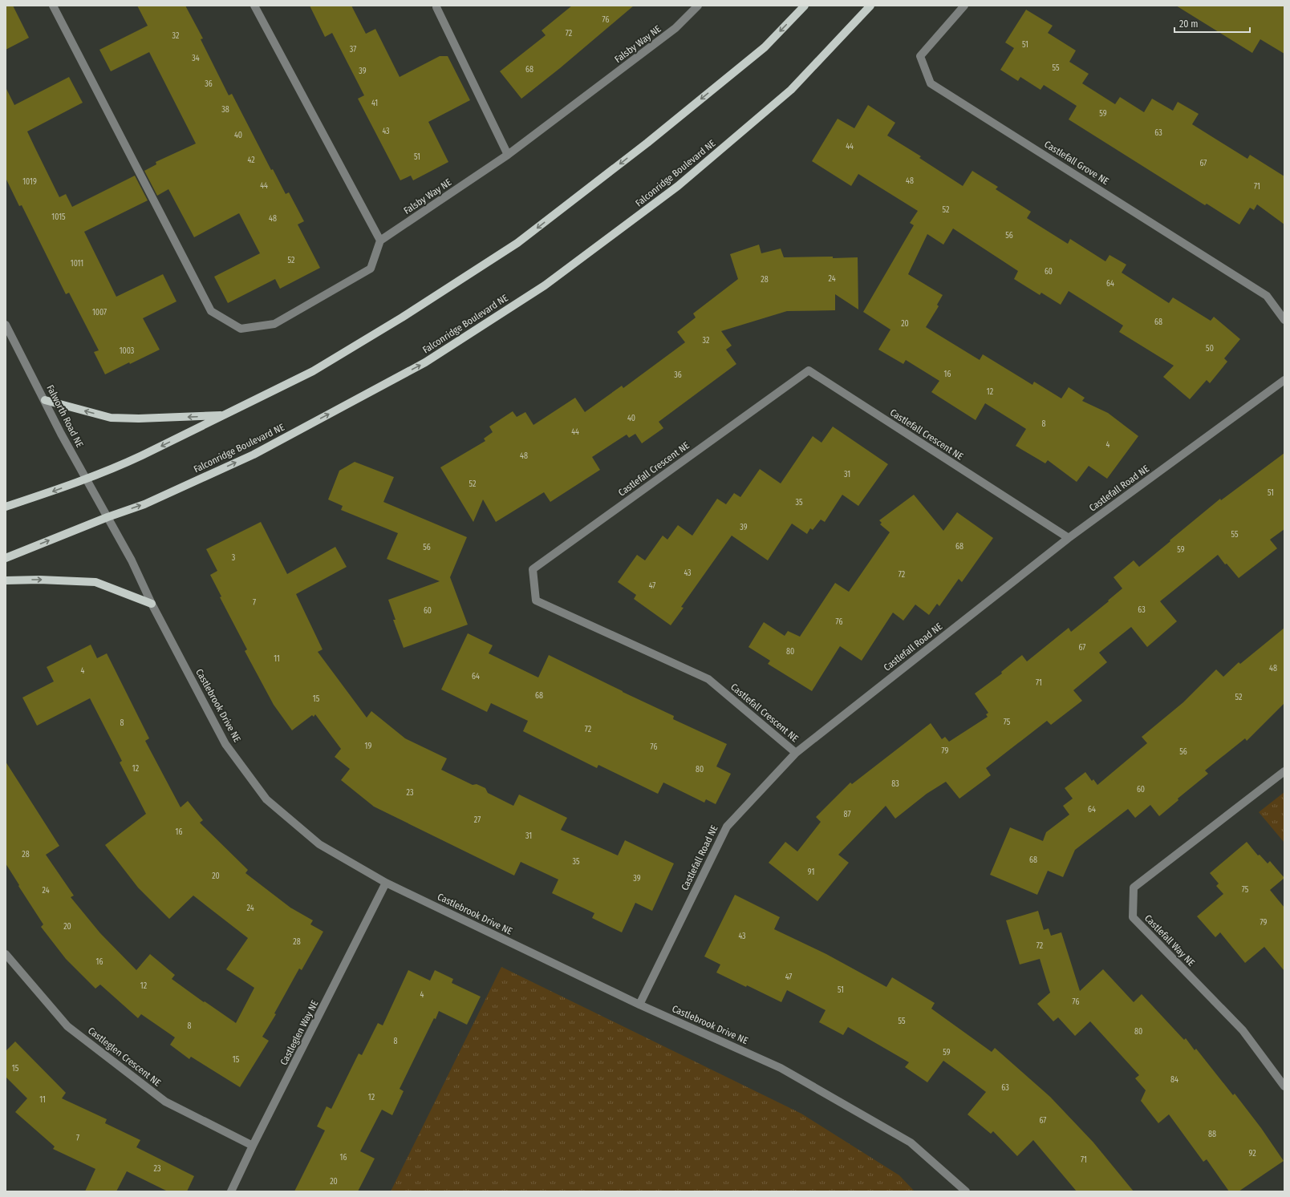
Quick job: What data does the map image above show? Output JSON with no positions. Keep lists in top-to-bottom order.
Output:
{
  "streets": {
    "main road": ["Falconridge Boulevard NE"],
    "street": [
      "Falsby Way NE",
      "Castlefall Grove NE",
      "Falworth Road NE",
      "Castlefall Crescent NE",
      "Castlefall Road NE",
      "Castlebrook Drive NE",
      "Castlefall Way NE",
      "Castleglen Way NE",
      "Castleglen Crescent NE"
    ]
  },
  "crossings": [
    ["Falconridge Boulevard NE", "Falworth Road NE"],
    ["Falconridge Boulevard NE", "Castlebrook Drive NE"],
    ["Falworth Road NE", "Castlebrook Drive NE"],
    ["Castlefall Crescent NE", "Castlefall Road NE"],
    ["Castlefall Road NE", "Castlebrook Drive NE"],
    ["Castlebrook Drive NE", "Castleglen Way NE"],
    ["Castleglen Way NE", "Castleglen Crescent NE"]
  ],
  "house_numbers": [
    "76",
    "72",
    "32",
    "51",
    "37",
    "34",
    "55",
    "68",
    "39",
    "36",
    "41",
    "38",
    "59",
    "43",
    "63",
    "40",
    "44",
    "51",
    "42",
    "67",
    "48",
    "1019",
    "44",
    "71",
    "52",
    "1015",
    "48",
    "56",
    "52",
    "1011",
    "60",
    "24",
    "28",
    "64",
    "1007",
    "68",
    "20",
    "32",
    "50",
    "1003",
    "16",
    "36",
    "12",
    "40",
    "8",
    "44",
    "4",
    "48",
    "31",
    "52",
    "51",
    "35",
    "39",
    "55",
    "68",
    "56",
    "59",
    "3",
    "43",
    "72",
    "47",
    "7",
    "63",
    "60",
    "76",
    "67",
    "80",
    "11",
    "48",
    "4",
    "64",
    "71",
    "68",
    "52",
    "15",
    "75",
    "8",
    "72",
    "19",
    "76",
    "79",
    "56",
    "12",
    "80",
    "83",
    "60",
    "23",
    "64",
    "87",
    "27",
    "16",
    "31",
    "28",
    "68",
    "35",
    "91",
    "20",
    "39",
    "75",
    "24",
    "24",
    "79",
    "20",
    "43",
    "28",
    "72",
    "16",
    "47",
    "12",
    "51",
    "4",
    "76",
    "55",
    "8",
    "80",
    "8",
    "59",
    "15",
    "15",
    "84",
    "63",
    "12",
    "11",
    "67",
    "88",
    "7",
    "92",
    "16",
    "71",
    "23",
    "20"
  ],
  "scale_bar": "20 m"
}
